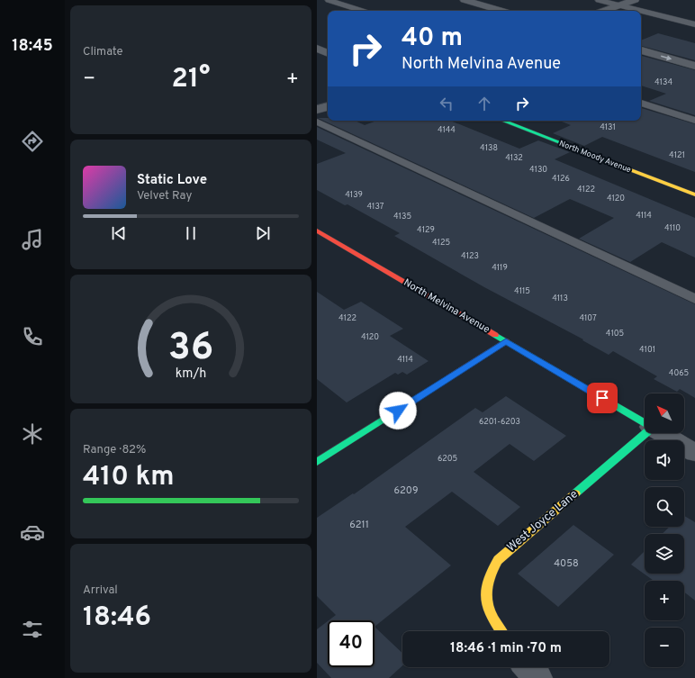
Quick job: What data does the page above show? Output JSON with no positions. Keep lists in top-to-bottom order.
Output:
{
  "streets": {
    "street": ["North Moody Avenue", "North Melvina Avenue", "West Joyce Lane"]
  },
  "house_numbers": [
    "4134",
    "4131",
    "4144",
    "4138",
    "4121",
    "4132",
    "4130",
    "4126",
    "4122",
    "4139",
    "4120",
    "4137",
    "4114",
    "4135",
    "4110",
    "4129",
    "4125",
    "4123",
    "4119",
    "4115",
    "4113",
    "4122",
    "4107",
    "4105",
    "4120",
    "4101",
    "4114",
    "4065",
    "6201-6203",
    "6205",
    "6209",
    "6211",
    "4058"
  ],
  "north": "top left",
  "page": {
    "tabs": "18:45",
    "tile": [
      "Climate",
      ["Range · 82%", "410 km"],
      ["Arrival", "18:46"]
    ],
    "turn": ["40 m", "North Melvina Avenue"],
    "heat": ["−", "21°", "+"],
    "song": ["Static Love", "Velvet Ray"],
    "map_buttons": ["+", "−"],
    "limit": "40",
    "trip": "18:46 · 1 min · 70 m",
    "gauge": ["36", "km/h"]
  }
}
